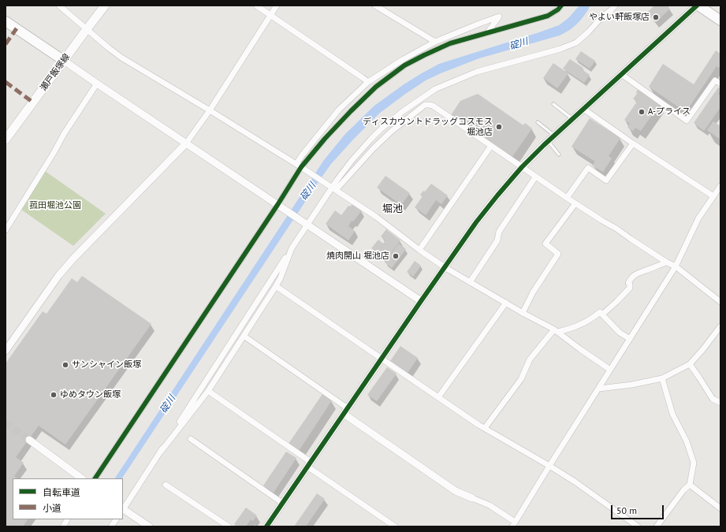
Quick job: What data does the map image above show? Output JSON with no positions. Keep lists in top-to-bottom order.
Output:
{
  "streets": {
    "main road": ["瀬戸飯塚線"]
  },
  "districts": ["堀池"],
  "water": ["碇川"],
  "parks": ["菰田堀池公園"],
  "places": [
    "やよい軒飯塚店",
    "A-プライス",
    "ディスカウントドラッグコスモス 堀池店",
    "焼肉開山 堀池店",
    "サンシャイン飯塚",
    "ゆめタウン飯塚"
  ],
  "legend": ["自転車道", "小道"],
  "scale_bar": "50 m"
}
